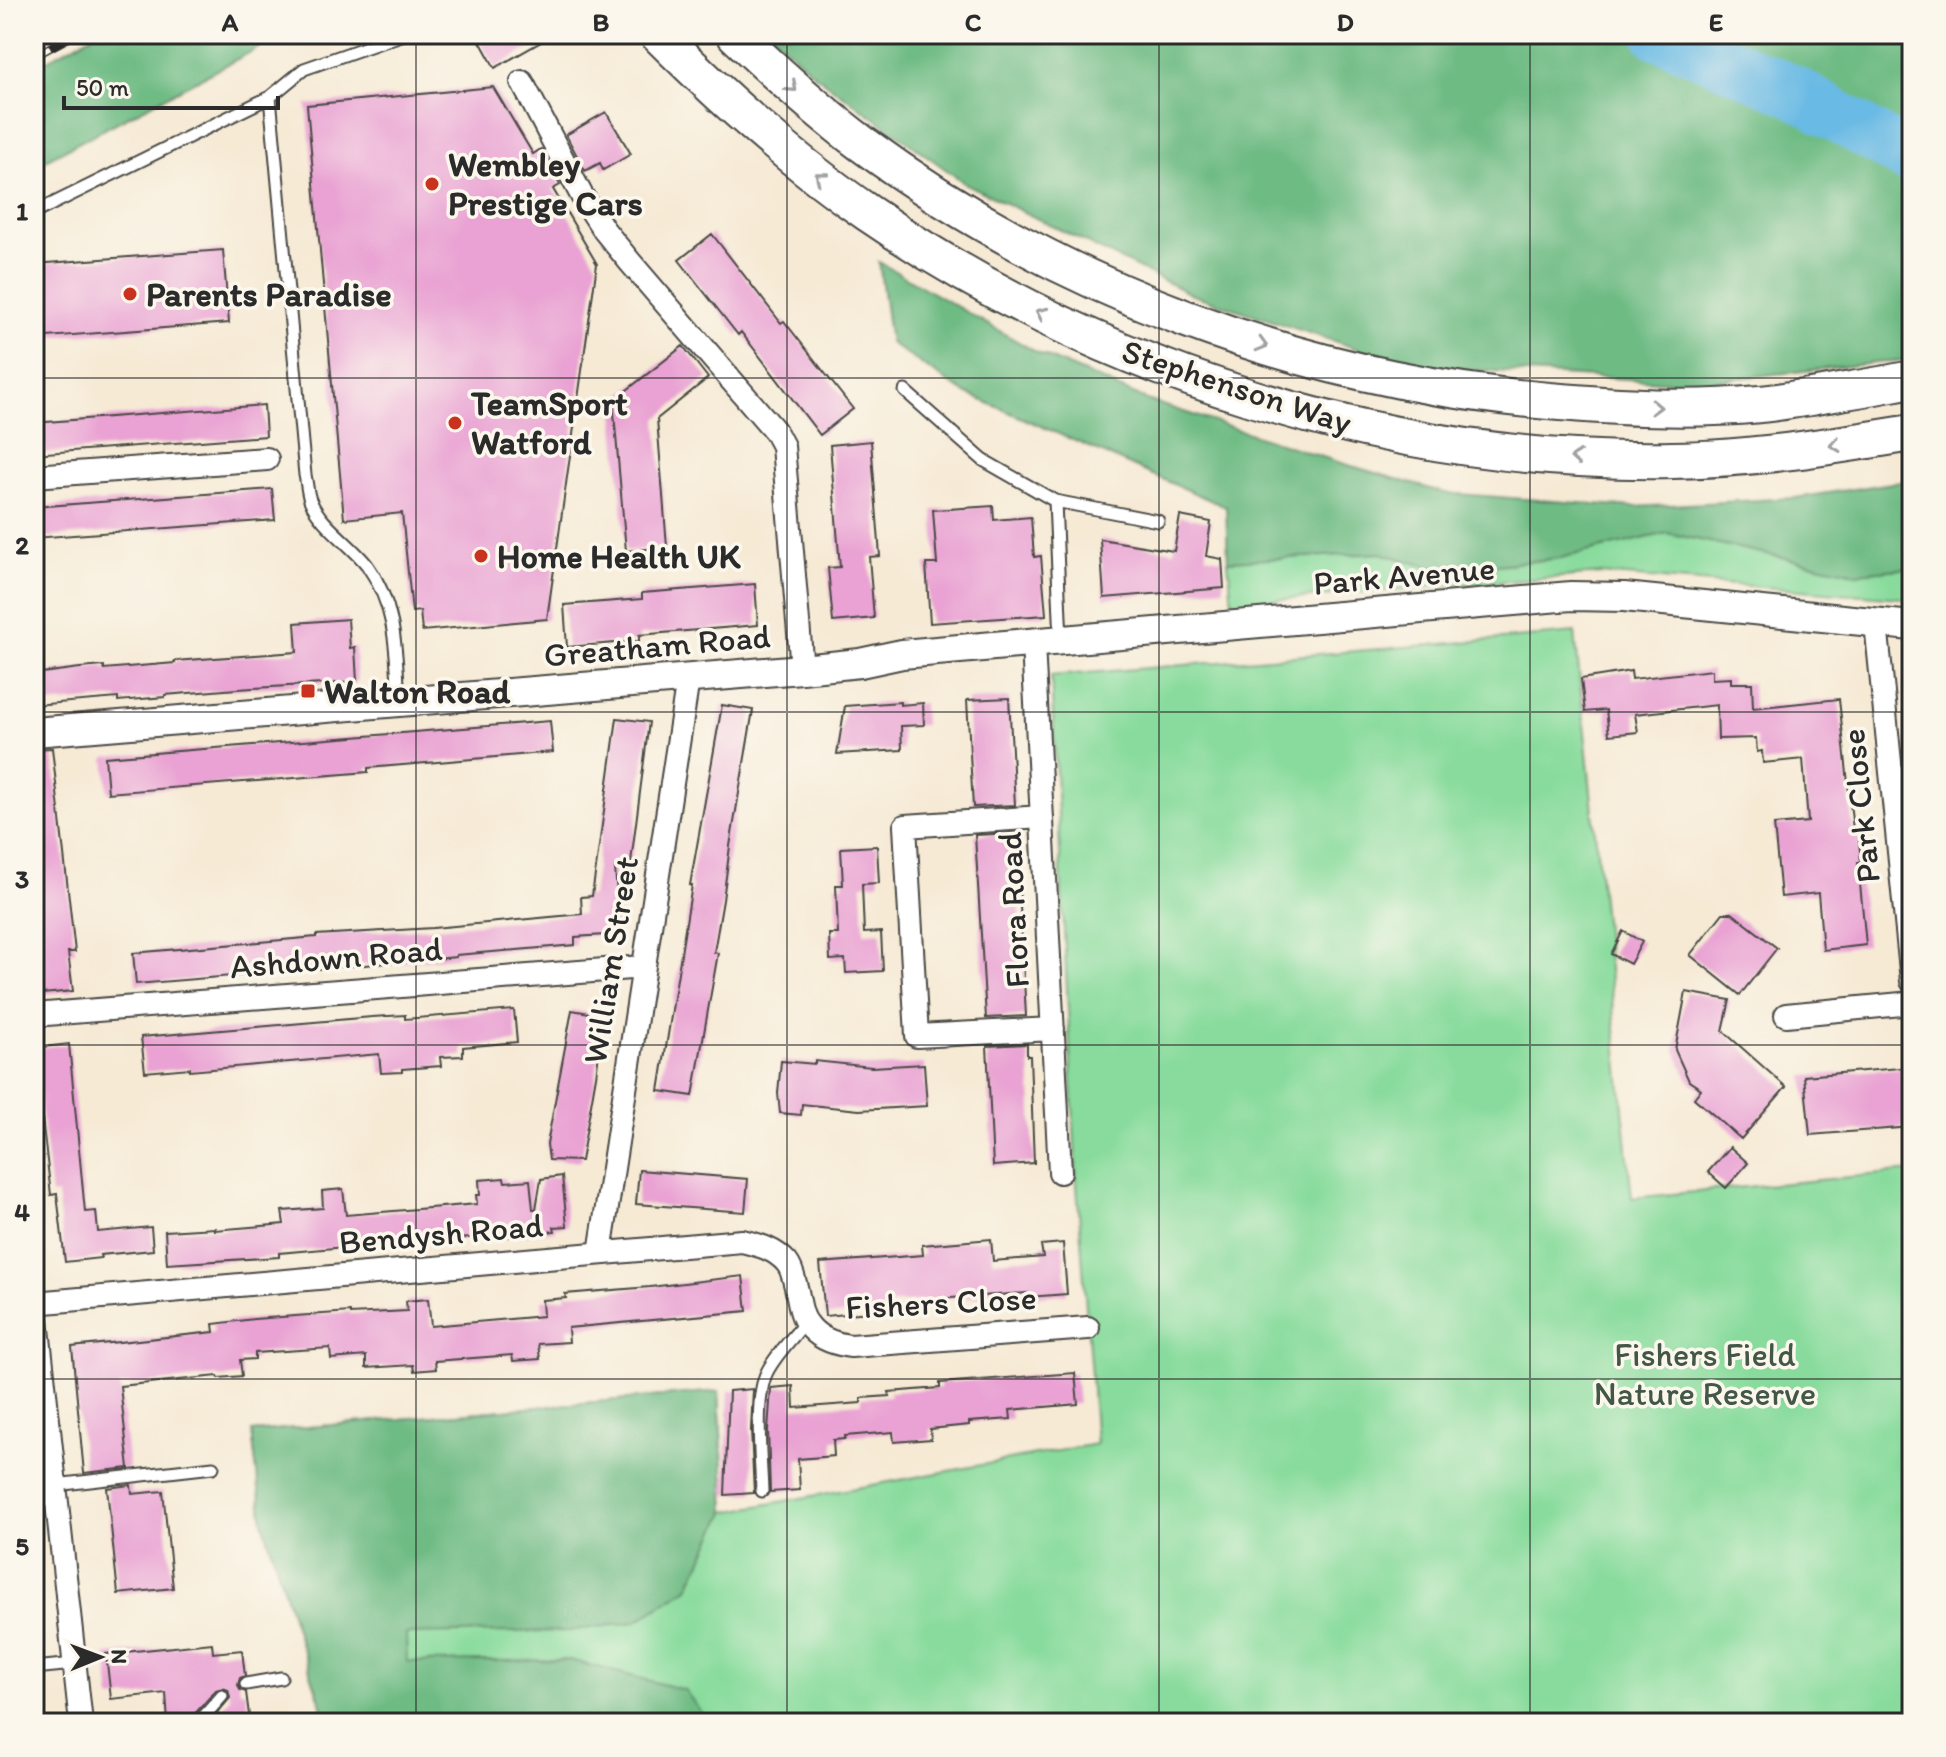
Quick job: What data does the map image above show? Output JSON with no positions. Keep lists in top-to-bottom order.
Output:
{
  "streets": {
    "main road": ["Stephenson Way"],
    "street": [
      "Park Avenue",
      "Greatham Road",
      "Park Close",
      "Flora Road",
      "Ashdown Road",
      "William Street",
      "Bendysh Road",
      "Fishers Close"
    ]
  },
  "crossings": [
    ["Park Avenue", "Greatham Road"],
    ["Park Avenue", "Park Close"],
    ["Park Avenue", "Flora Road"],
    ["Greatham Road", "William Street"],
    ["Ashdown Road", "William Street"],
    ["William Street", "Bendysh Road"],
    ["Bendysh Road", "Fishers Close"]
  ],
  "parks": ["Fishers Field Nature Reserve"],
  "places": {
    "other": [
      "Wembley Prestige Cars",
      "Parents Paradise",
      "TeamSport Watford",
      "Home Health UK"
    ],
    "transit": ["Walton Road"]
  },
  "scale_bar": "50 m",
  "north": "right",
  "grid": {
    "columns": [
      "A",
      "B",
      "C",
      "D",
      "E"
    ],
    "rows": [
      "1",
      "2",
      "3",
      "4",
      "5"
    ]
  }
}
